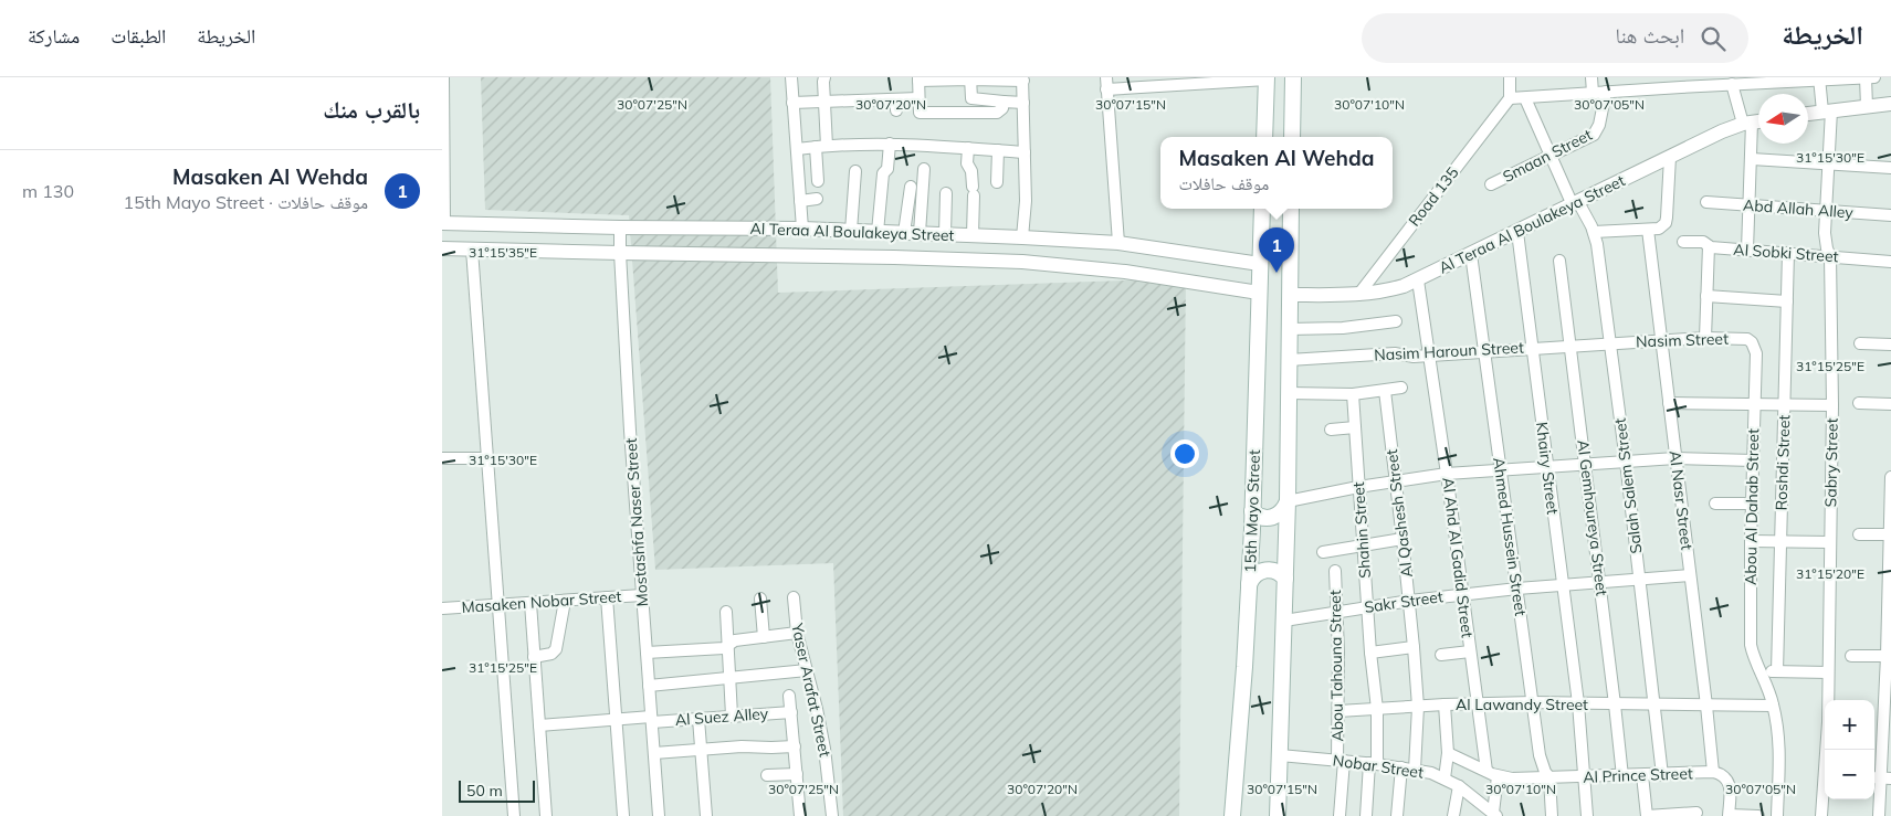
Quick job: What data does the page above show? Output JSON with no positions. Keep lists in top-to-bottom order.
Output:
{
  "streets": {
    "main road": ["15th Mayo Street"],
    "street": [
      "Smaan Street",
      "Road 135",
      "Abd Allah Alley",
      "Al Teraa Al Boulakeya Street",
      "Al Sobki Street",
      "Nasim Street",
      "Nasim Haroun Street",
      "Roshdi Street",
      "Sabry Street",
      "Khairy Street",
      "Salah Salem Street",
      "Al Nasr Street",
      "Abou Al Dahab Street",
      "Al Qashesh Street",
      "Al Gemhoureya Street",
      "Mostashfa Naser Street",
      "Shahin Street",
      "Ahmed Hussein Street",
      "Al Ahd Al Gadid Street",
      "Masaken Nobar Street",
      "Sakr Street",
      "Abou Tahouna Street",
      "Yaser Arafat Street",
      "Al Lawandy Street",
      "Al Suez Alley",
      "Nobar Street",
      "Al Prince Street"
    ]
  },
  "crossings": [
    ["Smaan Street", "Salah Salem Street"],
    ["Road 135", "Al Teraa Al Boulakeya Street"],
    ["Abd Allah Alley", "Sabry Street"],
    ["Al Teraa Al Boulakeya Street", "Khairy Street"],
    ["Al Teraa Al Boulakeya Street", "Salah Salem Street"],
    ["Al Teraa Al Boulakeya Street", "15th Mayo Street"],
    ["Al Teraa Al Boulakeya Street", "Mostashfa Naser Street"],
    ["Al Teraa Al Boulakeya Street", "Ahmed Hussein Street"],
    ["Al Teraa Al Boulakeya Street", "Al Ahd Al Gadid Street"],
    ["Al Sobki Street", "Roshdi Street"],
    ["Al Sobki Street", "Sabry Street"],
    ["Nasim Street", "Nasim Haroun Street"],
    ["Nasim Street", "Salah Salem Street"],
    ["Nasim Street", "Al Nasr Street"],
    ["Nasim Street", "Abou Al Dahab Street"],
    ["Nasim Haroun Street", "Khairy Street"],
    ["Nasim Haroun Street", "Salah Salem Street"],
    ["Nasim Haroun Street", "Al Gemhoureya Street"],
    ["Nasim Haroun Street", "Ahmed Hussein Street"],
    ["Nasim Haroun Street", "Al Ahd Al Gadid Street"],
    ["Khairy Street", "Sakr Street"],
    ["Khairy Street", "Al Lawandy Street"],
    ["Khairy Street", "Al Prince Street"],
    ["Salah Salem Street", "Sakr Street"],
    ["Salah Salem Street", "Al Lawandy Street"],
    ["Salah Salem Street", "Al Prince Street"],
    ["Al Nasr Street", "Sakr Street"],
    ["Al Nasr Street", "Al Lawandy Street"],
    ["Al Nasr Street", "Al Prince Street"],
    ["Abou Al Dahab Street", "Al Lawandy Street"],
    ["Al Qashesh Street", "Sakr Street"],
    ["Al Qashesh Street", "Al Lawandy Street"],
    ["Al Qashesh Street", "Nobar Street"],
    ["Al Gemhoureya Street", "Sakr Street"],
    ["Al Gemhoureya Street", "Al Lawandy Street"],
    ["Al Gemhoureya Street", "Al Prince Street"],
    ["Mostashfa Naser Street", "Masaken Nobar Street"],
    ["Mostashfa Naser Street", "Al Suez Alley"],
    ["Shahin Street", "Sakr Street"],
    ["Shahin Street", "Al Lawandy Street"],
    ["Shahin Street", "Nobar Street"],
    ["Ahmed Hussein Street", "Sakr Street"],
    ["Ahmed Hussein Street", "Al Lawandy Street"],
    ["Ahmed Hussein Street", "Al Prince Street"],
    ["Al Ahd Al Gadid Street", "Sakr Street"],
    ["Al Ahd Al Gadid Street", "Al Lawandy Street"],
    ["Al Ahd Al Gadid Street", "Al Prince Street"],
    ["Sakr Street", "Abou Tahouna Street"],
    ["Abou Tahouna Street", "Al Lawandy Street"],
    ["Abou Tahouna Street", "Nobar Street"]
  ],
  "scale_bar": "50 m",
  "north": "left",
  "page": {
    "header": "الخريطة",
    "search": "ابحث هنا",
    "nav": ["الخريطة", "الطبقات", "مشاركة"],
    "heading": "بالقرب منك",
    "popup": ["Masaken Al Wehda", "موقف حافلات"],
    "list": [
      {
        "mark": "1",
        "name": "Masaken Al Wehda",
        "note": "موقف حافلات · 15th Mayo Street",
        "value": "130 m"
      }
    ],
    "pins": "1",
    "map_buttons": ["+", "−"],
    "scale": "50 m"
  },
  "coordinates": [
    "30°07'25\"N",
    "30°07'20\"N",
    "30°07'15\"N",
    "30°07'10\"N",
    "30°07'05\"N",
    "31°15'30\"E",
    "31°15'35\"E",
    "31°15'25\"E",
    "31°15'20\"E"
  ]
}
